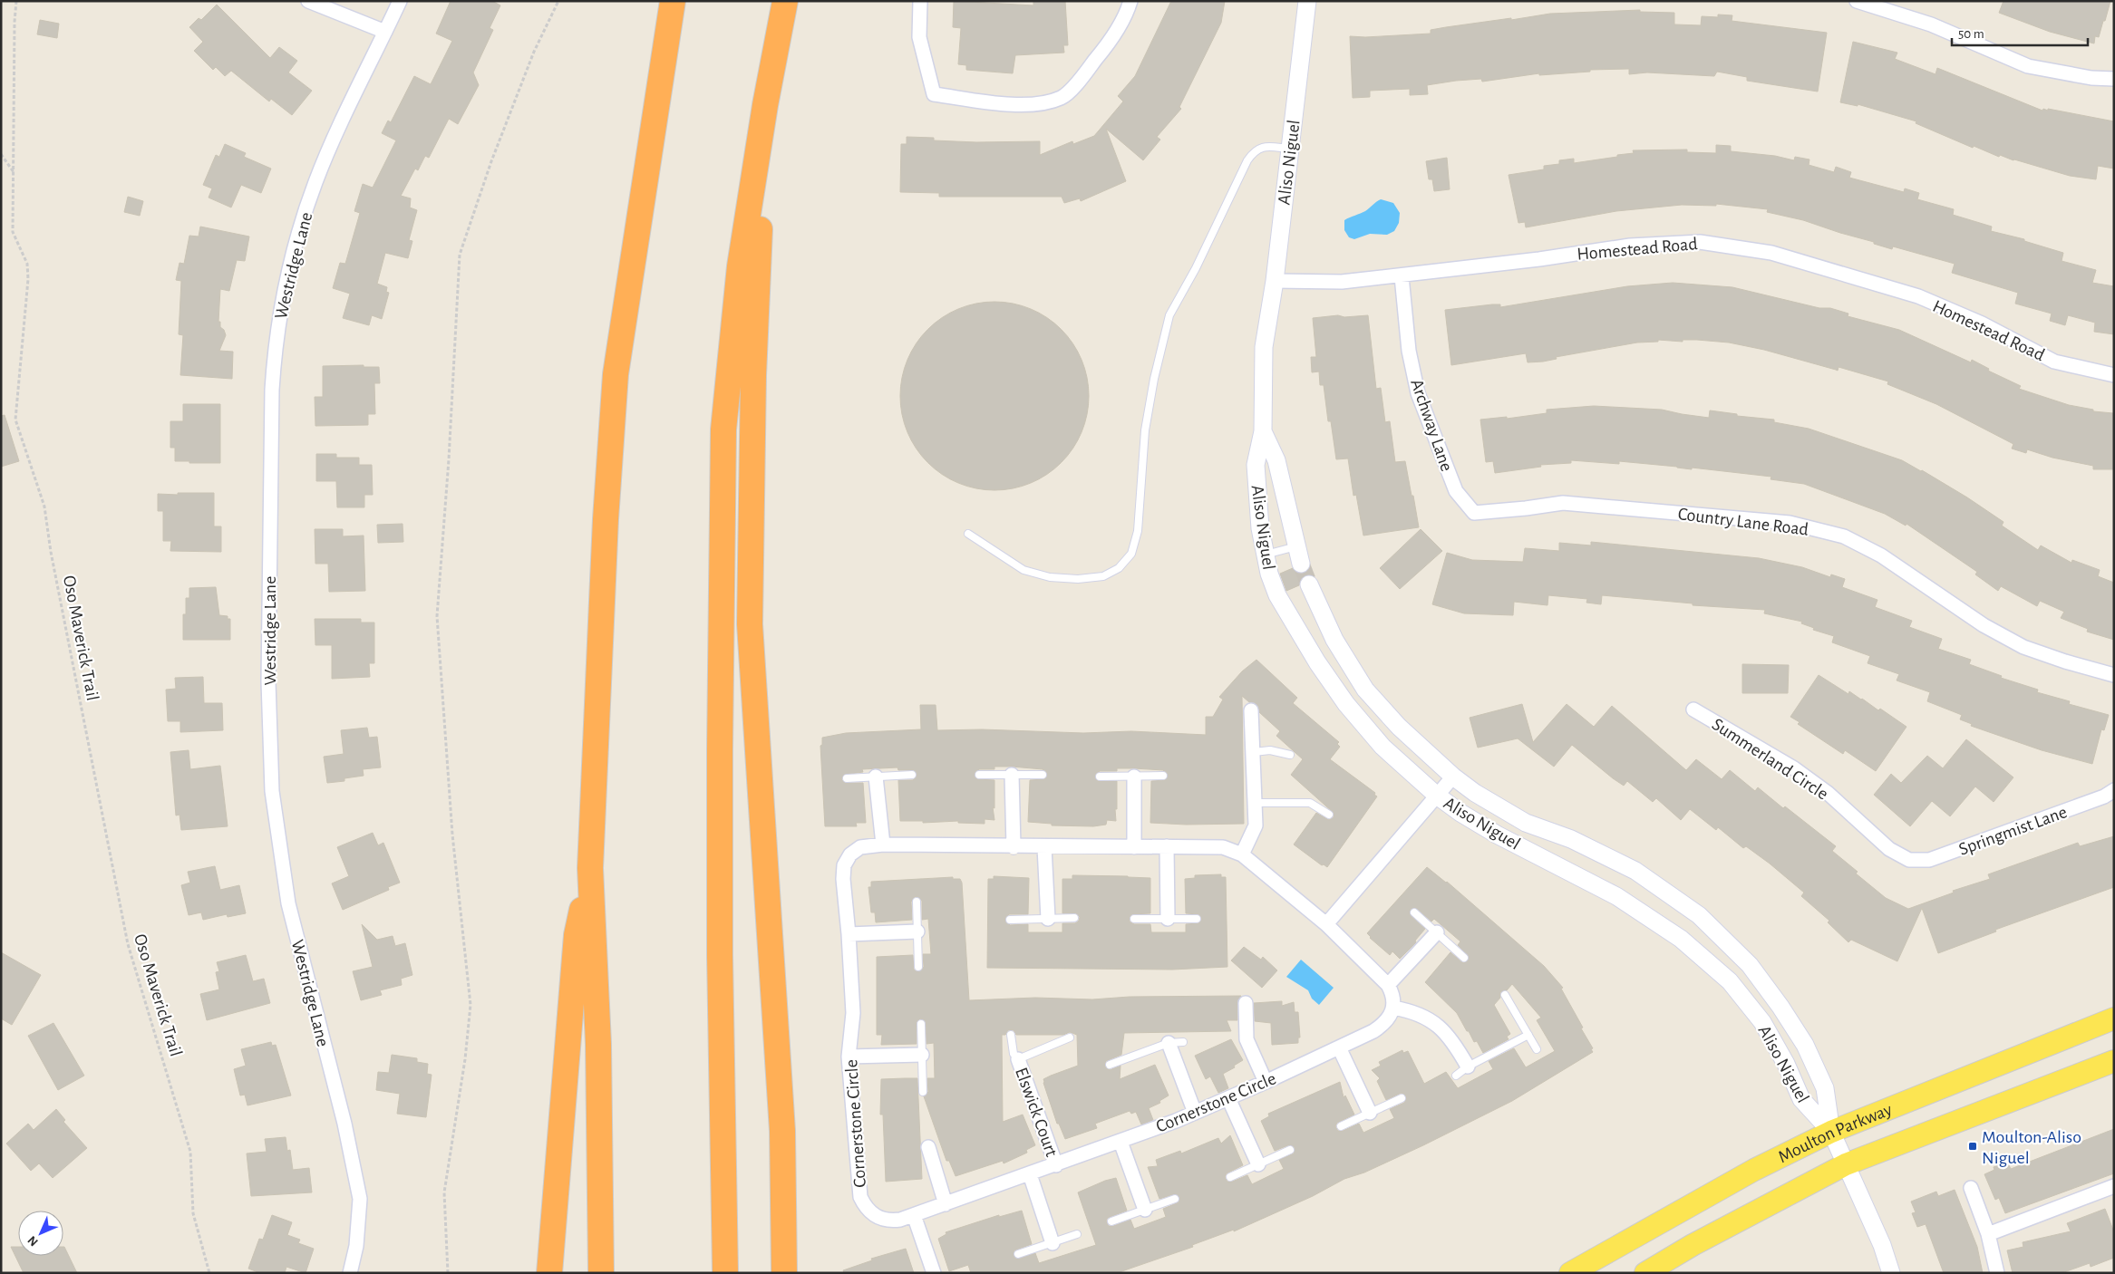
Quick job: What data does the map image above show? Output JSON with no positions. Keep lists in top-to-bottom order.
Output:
{
  "streets": {
    "main road": ["Moulton Parkway"],
    "street": [
      "Aliso Niguel",
      "Homestead Road",
      "Westridge Lane",
      "Archway Lane",
      "Country Lane Road",
      "Summerland Circle",
      "Springmist Lane",
      "Cornerstone Circle",
      "Elswick Court"
    ],
    "path": ["Oso Maverick Trail"]
  },
  "crossings": [
    ["Aliso Niguel", "Homestead Road"],
    ["Aliso Niguel", "Moulton Parkway"],
    ["Homestead Road", "Archway Lane"],
    ["Archway Lane", "Country Lane Road"],
    ["Summerland Circle", "Springmist Lane"],
    ["Cornerstone Circle", "Elswick Court"]
  ],
  "places": {
    "transit": ["Moulton-Aliso Niguel"]
  },
  "scale_bar": "50 m",
  "north": "bottom left"
}
